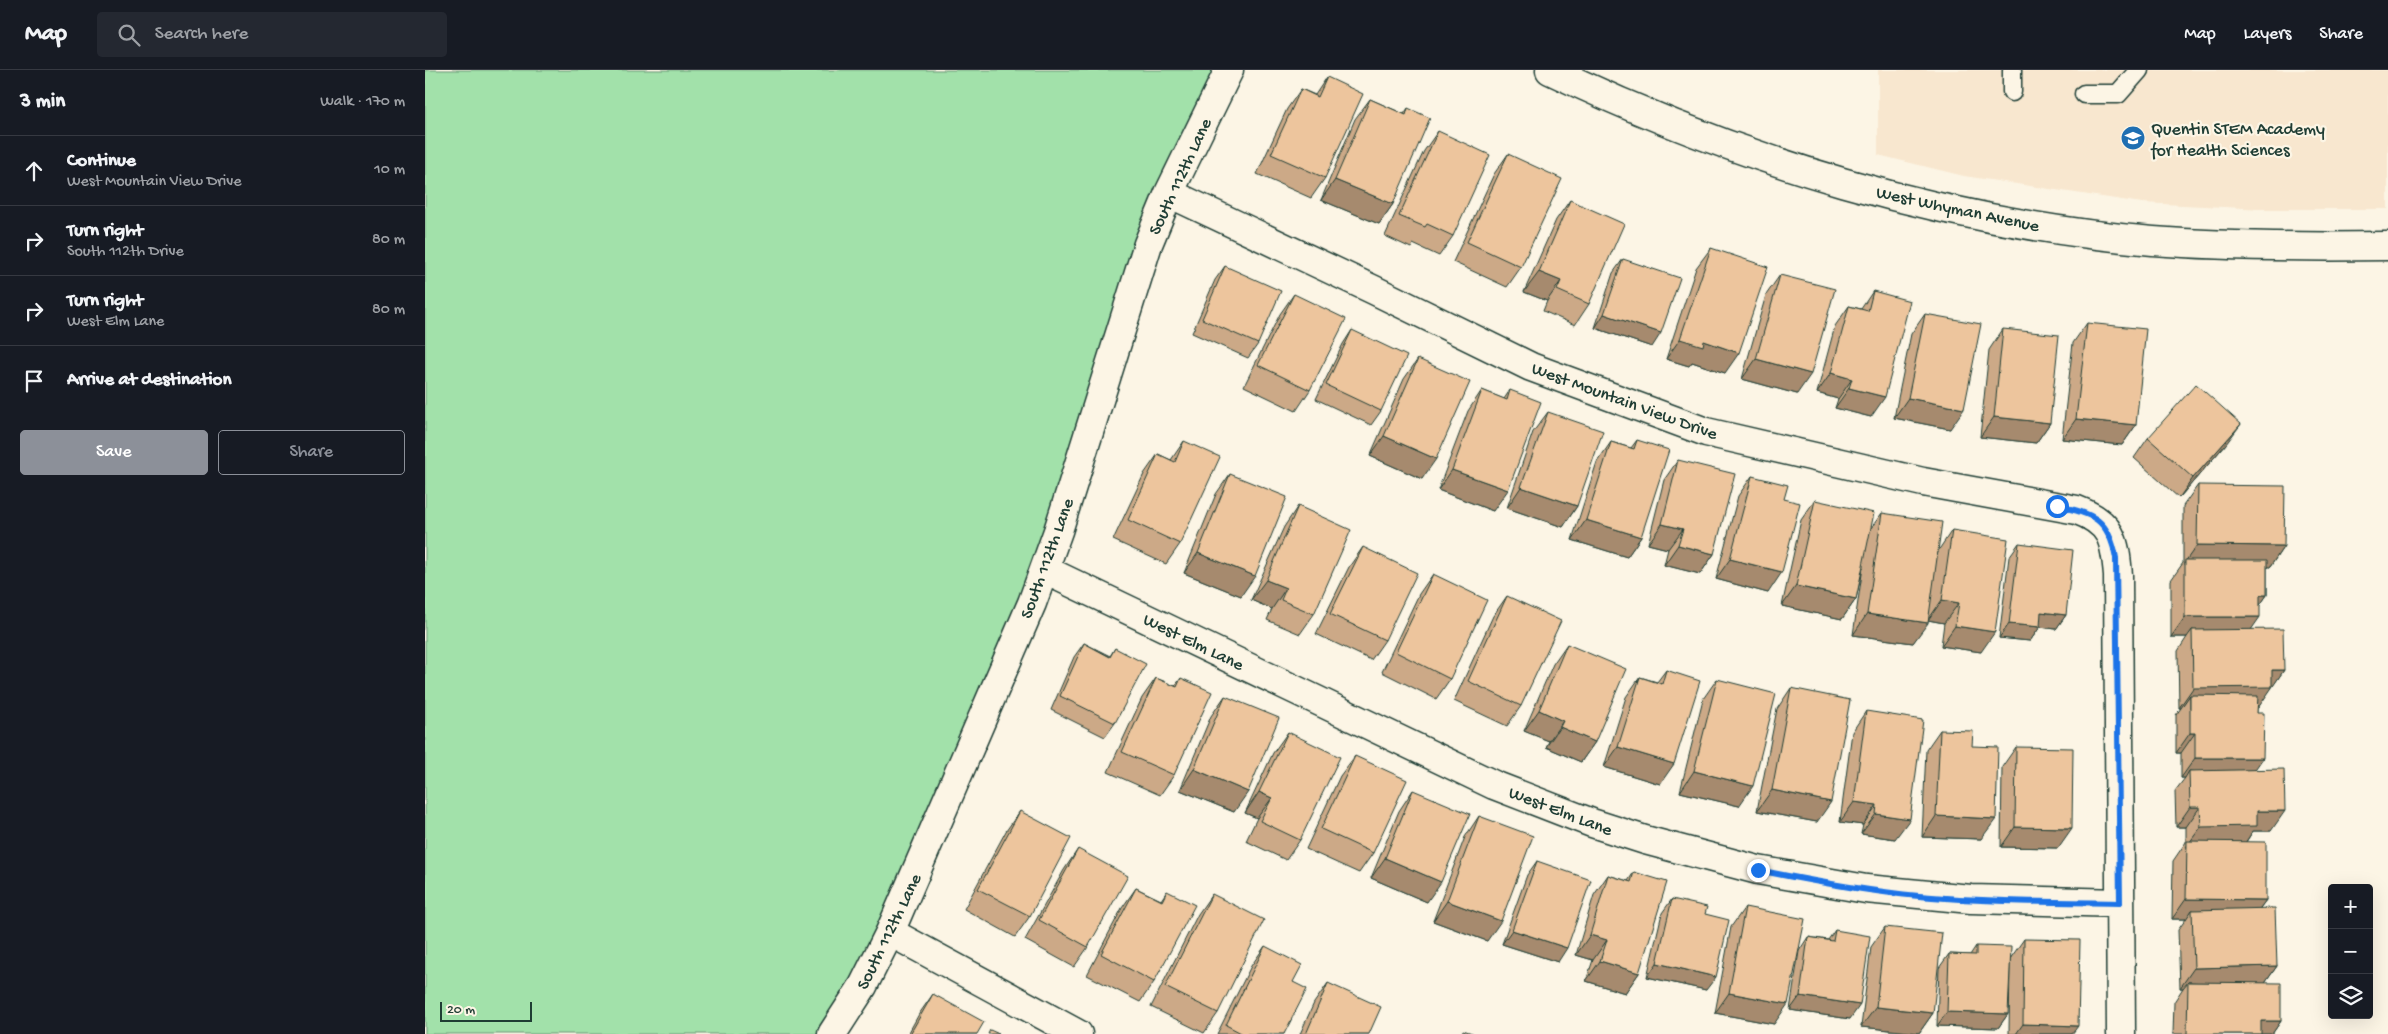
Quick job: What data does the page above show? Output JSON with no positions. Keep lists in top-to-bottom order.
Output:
{
  "streets": {
    "street": [
      "South 112th Lane",
      "West Whyman Avenue",
      "West Mountain View Drive",
      "West Elm Lane"
    ]
  },
  "crossings": [
    ["South 112th Lane", "West Mountain View Drive"],
    ["South 112th Lane", "West Elm Lane"],
    ["West Mountain View Drive", "West Elm Lane"]
  ],
  "places": {
    "school or university": ["Quentin STEM Academy for Health Sciences"]
  },
  "scale_bar": "20 m",
  "page": {
    "header": "Map",
    "search": "Search here",
    "nav": ["Map", "Layers", "Share"],
    "heading": ["3 min", "Walk · 170 m"],
    "list": [
      ["Continue", "West Mountain View Drive", "10 m"],
      ["Turn right", "South 112th Drive", "80 m"],
      ["Turn right", "West Elm Lane", "80 m"],
      "Arrive at destination"
    ],
    "buttons": ["Save", "Share"],
    "map_buttons": ["+", "−"],
    "scale": "20 m"
  }
}
